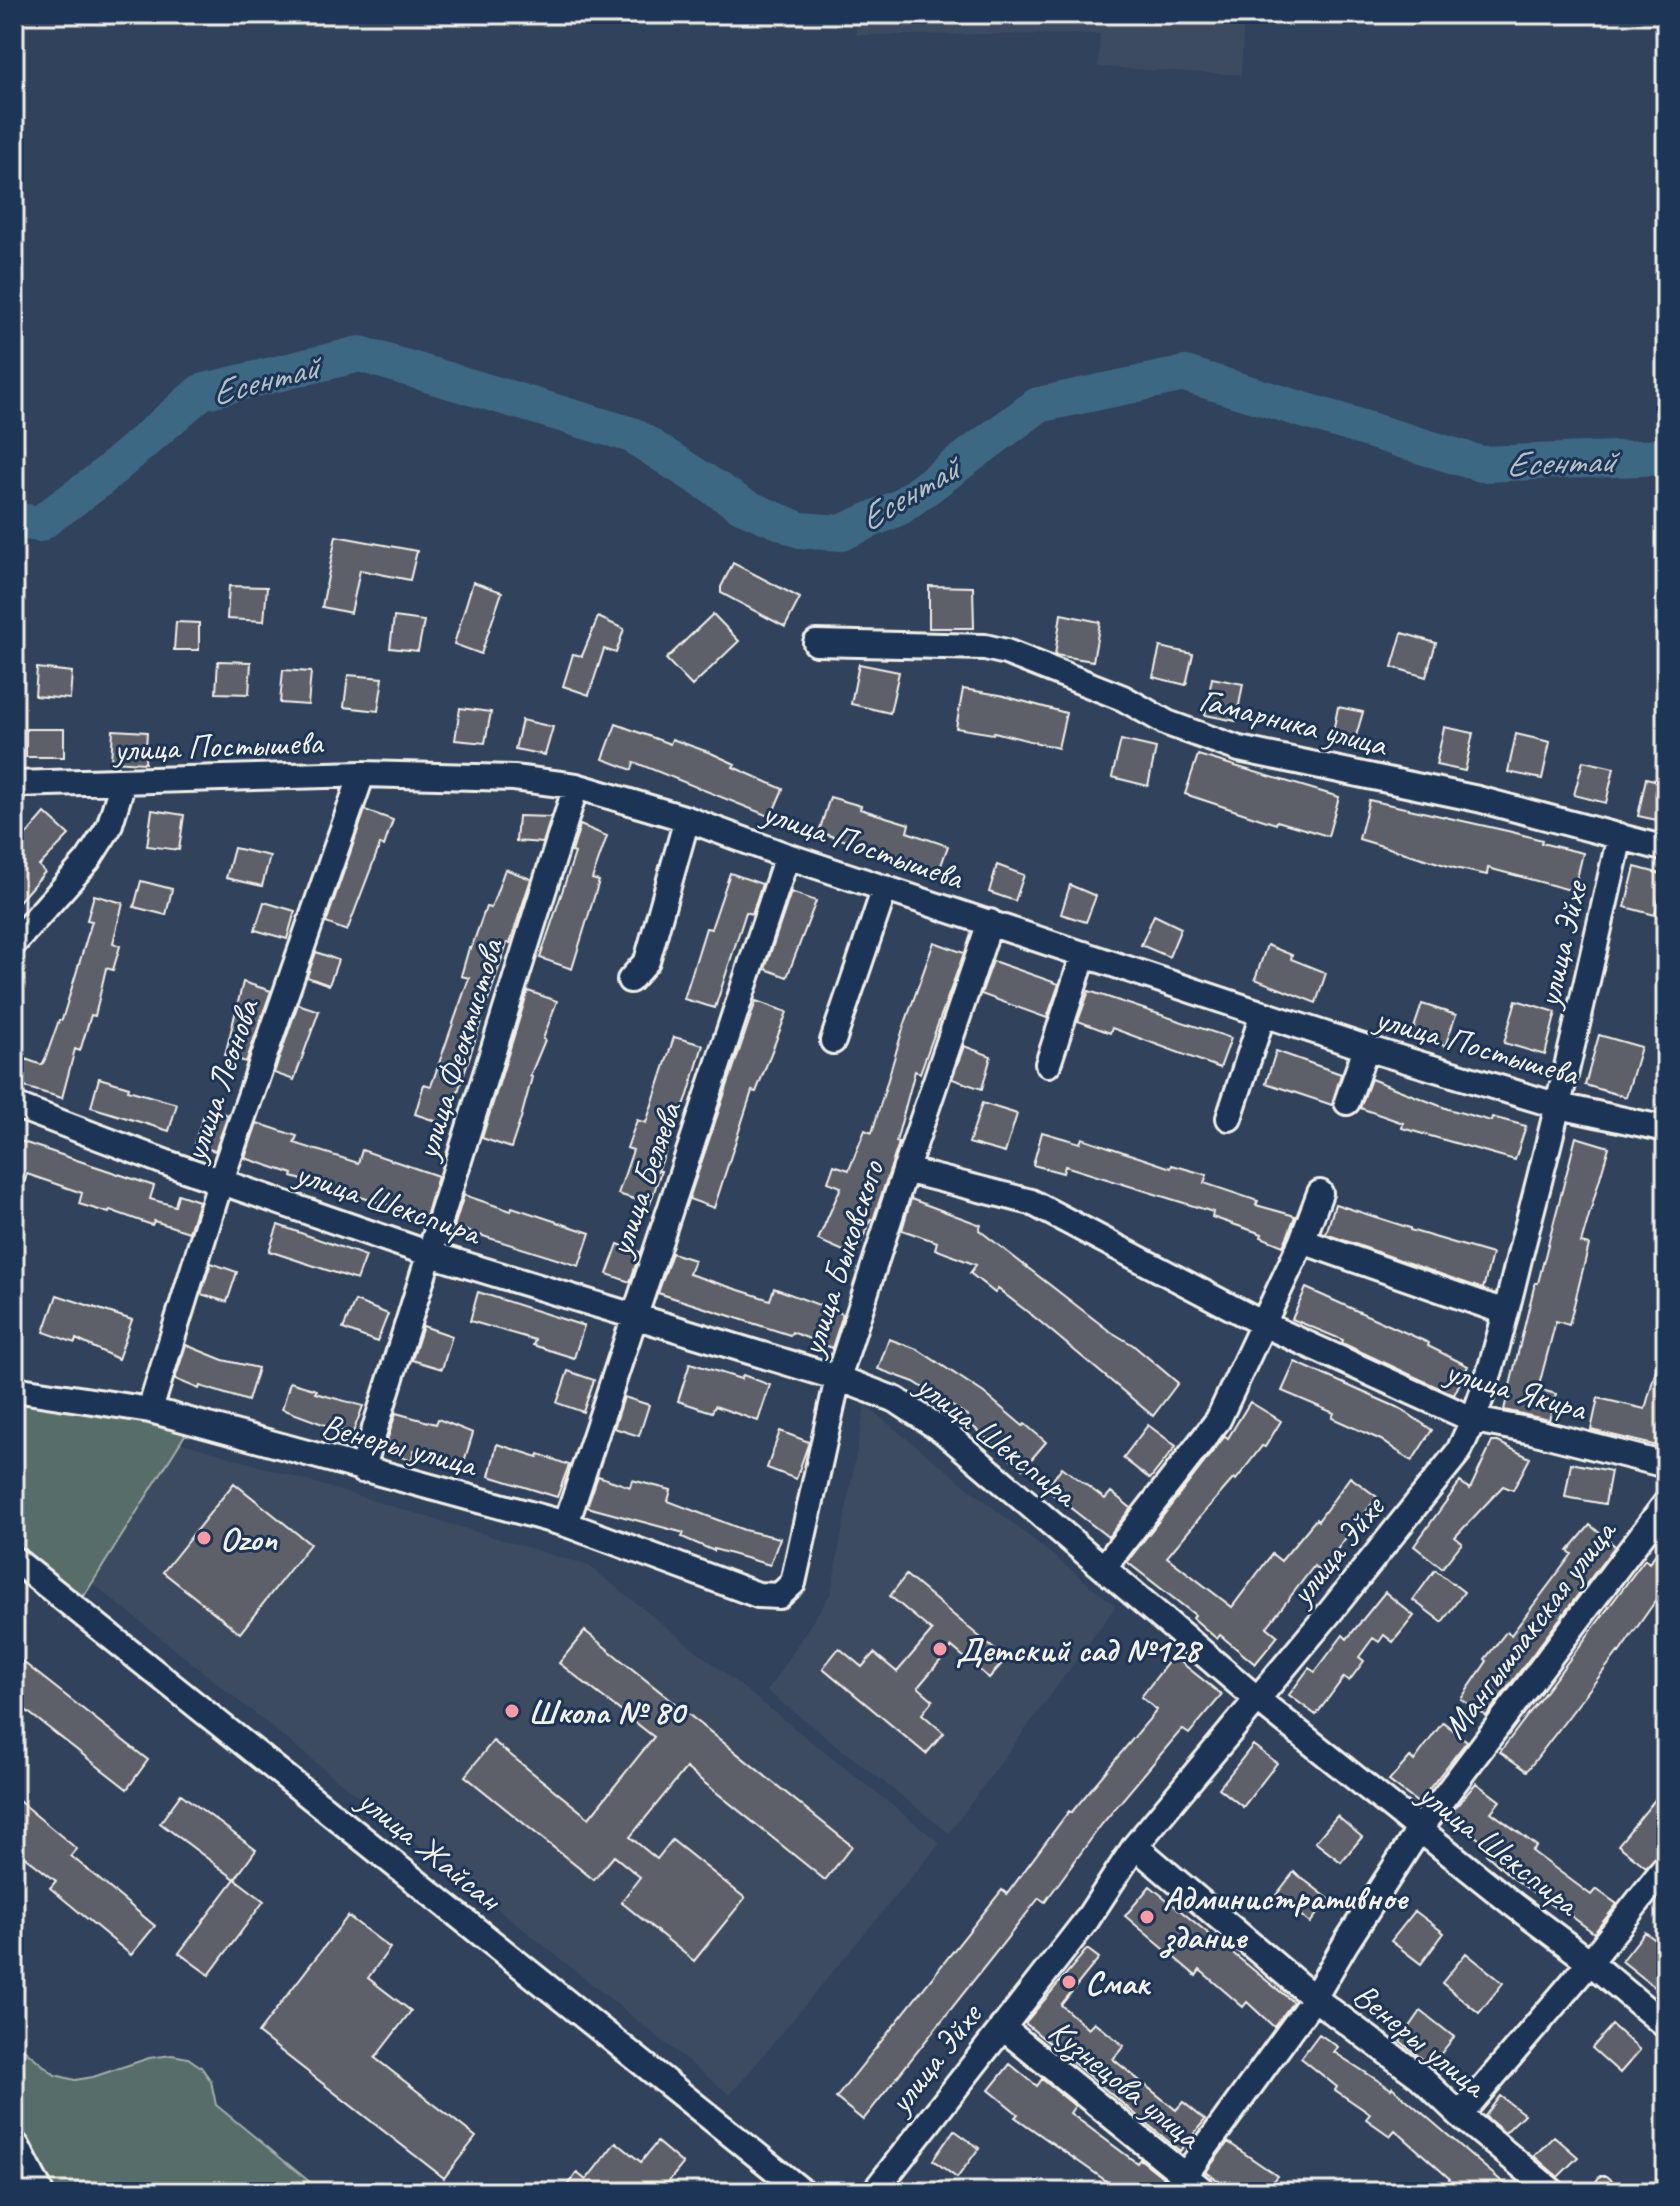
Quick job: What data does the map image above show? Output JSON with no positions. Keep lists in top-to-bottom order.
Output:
{
  "streets": {
    "street": [
      "Гамарника улица",
      "улица Постышева",
      "улица Эйхе",
      "улица Феоктистова",
      "улица Леонова",
      "улица Беляева",
      "улица Шекспира",
      "улица Быковского",
      "улица Якира",
      "Венеры улица",
      "Мангышлакская улица",
      "улица Жайсан",
      "Кузнецова улица"
    ]
  },
  "crossings": [
    ["Гамарника улица", "улица Эйхе"],
    ["улица Постышева", "улица Эйхе"],
    ["улица Постышева", "улица Феоктистова"],
    ["улица Постышева", "улица Леонова"],
    ["улица Постышева", "улица Беляева"],
    ["улица Постышева", "улица Быковского"],
    ["улица Эйхе", "улица Шекспира"],
    ["улица Эйхе", "улица Якира"],
    ["улица Эйхе", "Венеры улица"],
    ["улица Эйхе", "Кузнецова улица"],
    ["улица Феоктистова", "улица Шекспира"],
    ["улица Феоктистова", "Венеры улица"],
    ["улица Леонова", "улица Шекспира"],
    ["улица Леонова", "Венеры улица"],
    ["улица Беляева", "улица Шекспира"],
    ["улица Беляева", "Венеры улица"],
    ["улица Шекспира", "улица Быковского"],
    ["улица Шекспира", "Мангышлакская улица"],
    ["улица Быковского", "улица Якира"],
    ["улица Быковского", "Венеры улица"],
    ["Венеры улица", "Мангышлакская улица"],
    ["Мангышлакская улица", "Кузнецова улица"]
  ],
  "water": ["Есентай"],
  "places": [
    "Ozon",
    "Детский сад №128",
    "Школа № 80",
    "Административное здание",
    "Смак"
  ]
}
